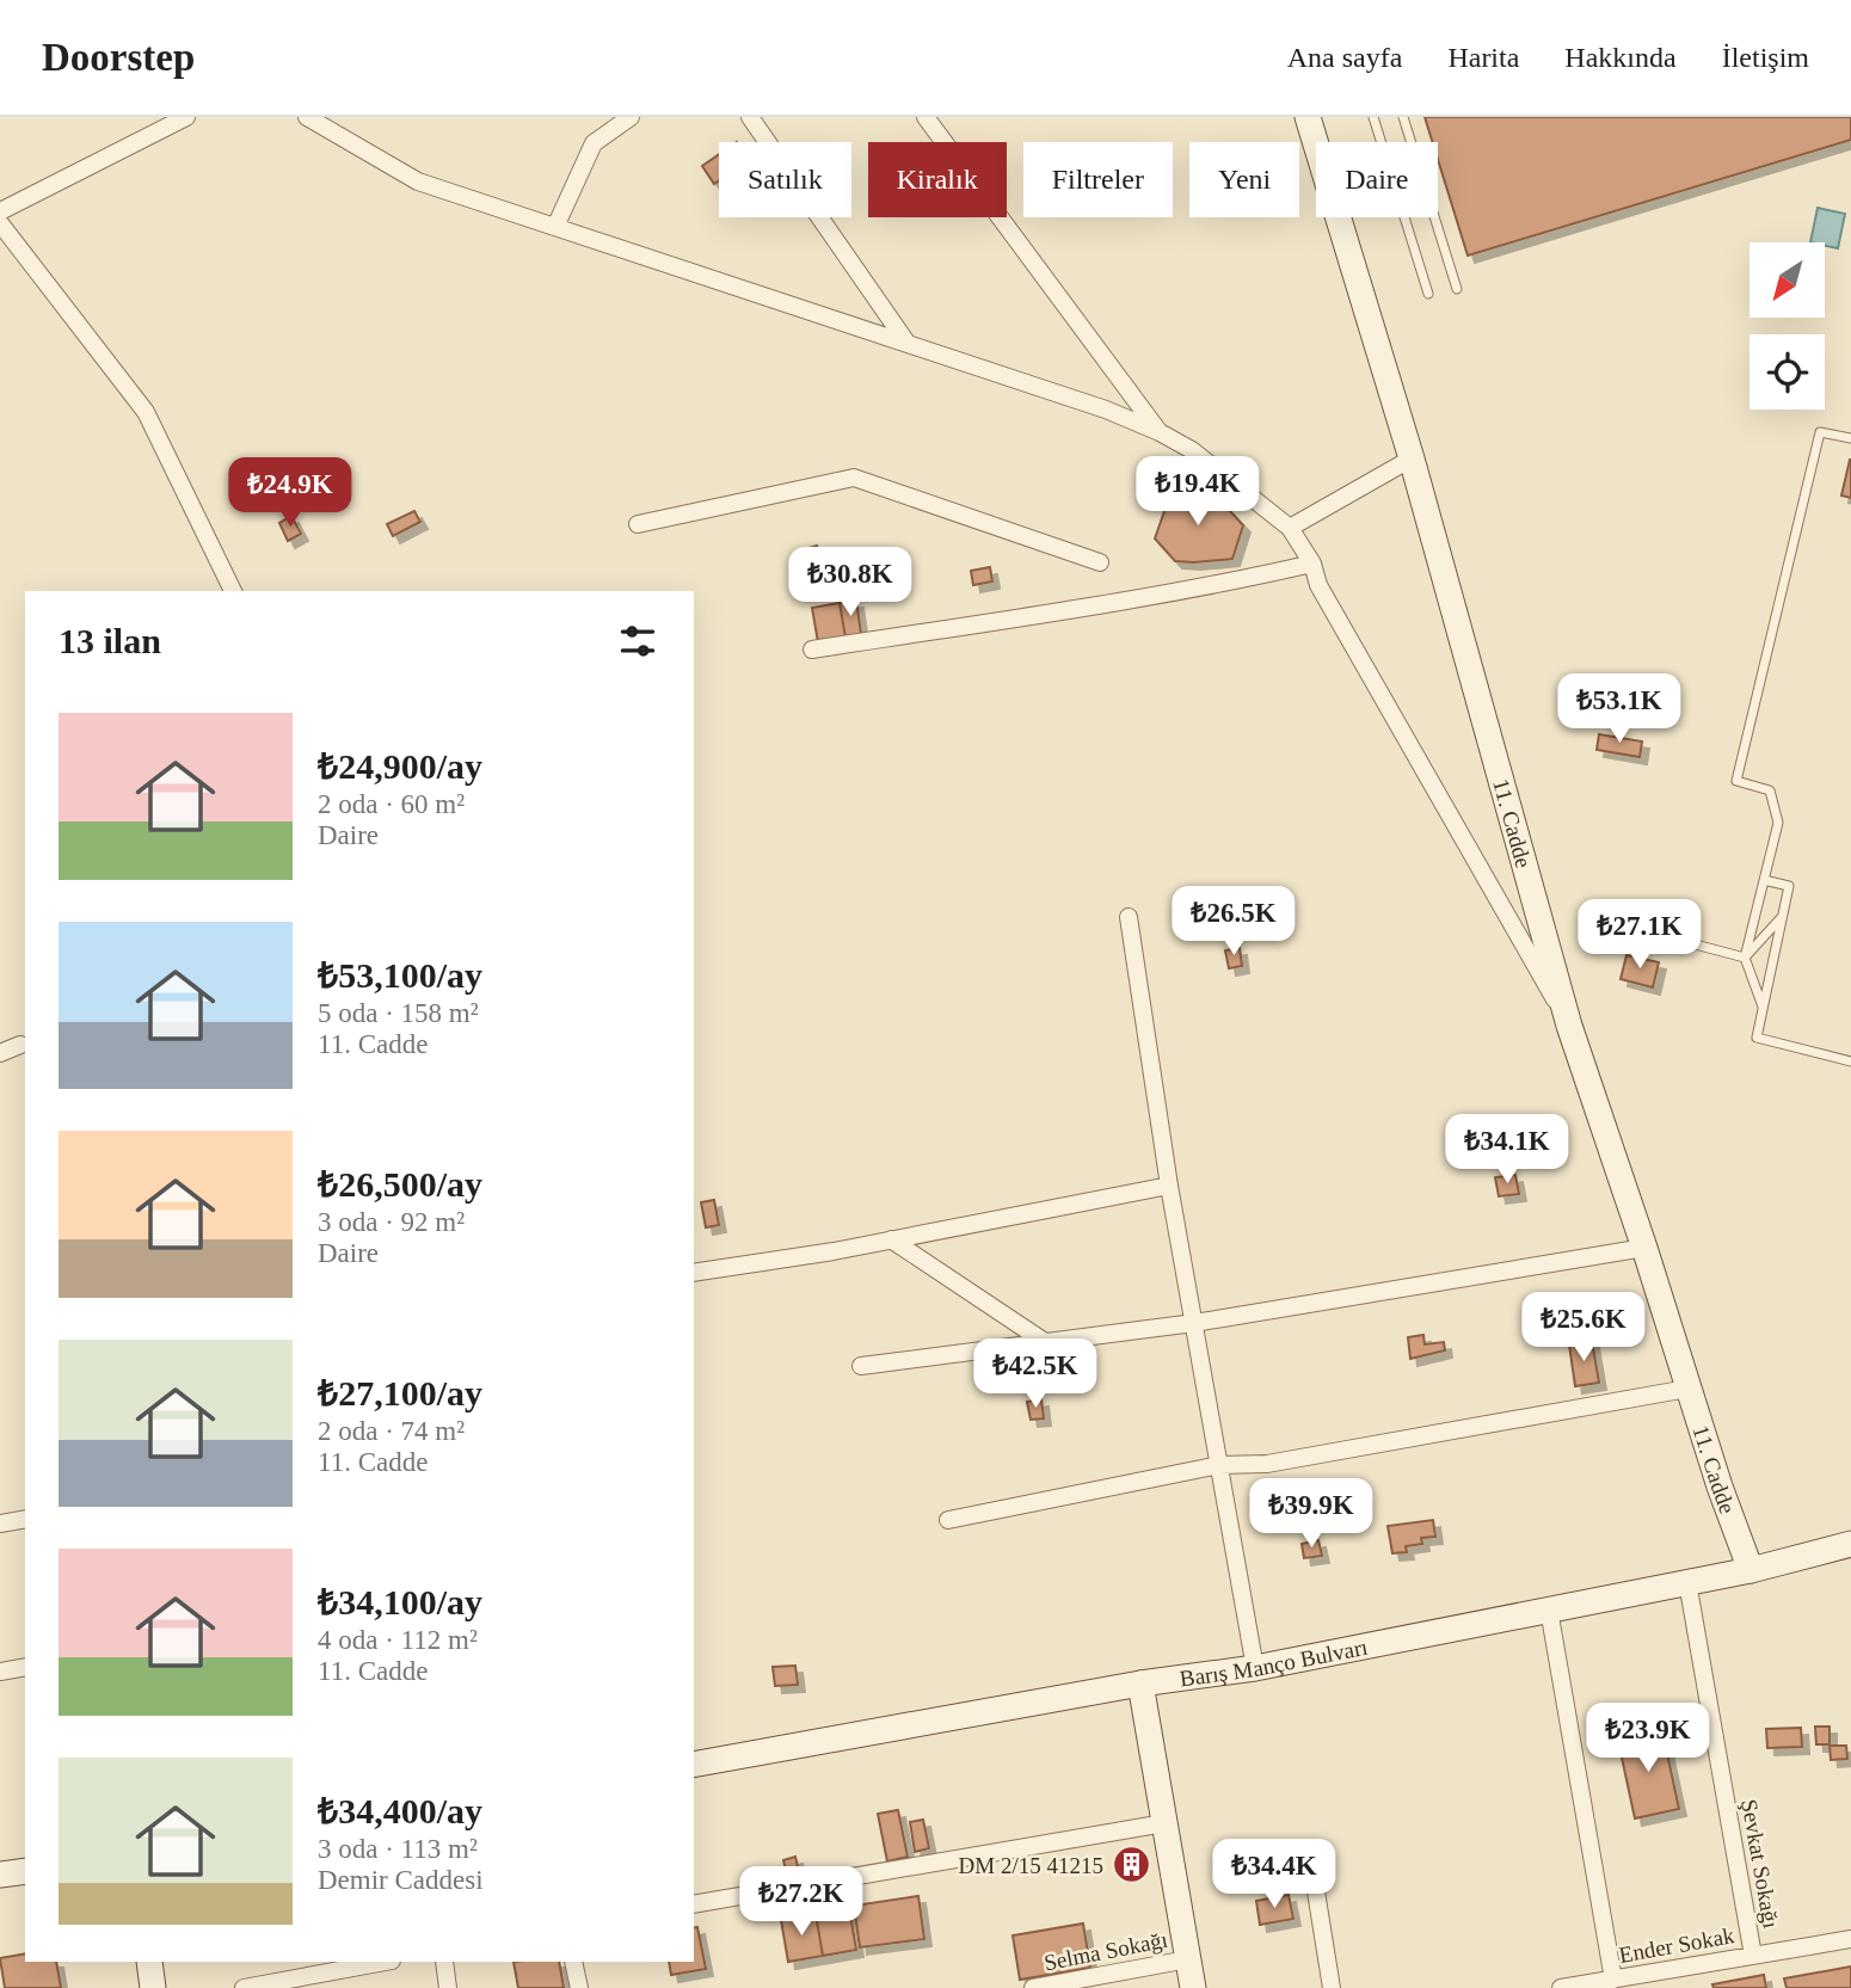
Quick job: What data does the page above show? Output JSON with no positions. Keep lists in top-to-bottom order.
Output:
{
  "streets": {
    "street": [
      "11. Cadde",
      "Barış Manço Bulvarı",
      "Şevkat Sokağı",
      "Ender Sokak",
      "Selma Sokağı"
    ]
  },
  "crossings": [
    ["11. Cadde", "Barış Manço Bulvarı"],
    ["Barış Manço Bulvarı", "Şevkat Sokağı"],
    ["Şevkat Sokağı", "Ender Sokak"]
  ],
  "places": {
    "building": ["DM 2/15 41215"]
  },
  "north": "bottom left",
  "page": {
    "header": "Doorstep",
    "nav": [
      "Ana sayfa",
      "Harita",
      "Hakkında",
      "İletişim"
    ],
    "chip": [
      "Satılık",
      "Kiralık",
      "Filtreler",
      "Yeni",
      "Daire"
    ],
    "price": [
      "₺19.4K",
      "₺24.9K",
      "₺30.8K",
      "₺53.1K",
      "₺26.5K",
      "₺27.1K",
      "₺34.1K",
      "₺25.6K",
      "₺42.5K",
      "₺39.9K",
      "₺23.9K",
      "₺34.4K",
      "₺27.2K"
    ],
    "heading": "13 ilan",
    "list": [
      {
        "name": "₺24,900/ay",
        "note": "2 oda · 60 m² · Daire"
      },
      {
        "name": "₺53,100/ay",
        "note": "5 oda · 158 m² · 11. Cadde"
      },
      {
        "name": "₺26,500/ay",
        "note": "3 oda · 92 m² · Daire"
      },
      {
        "name": "₺27,100/ay",
        "note": "2 oda · 74 m² · 11. Cadde"
      },
      {
        "name": "₺34,100/ay",
        "note": "4 oda · 112 m² · 11. Cadde"
      },
      {
        "name": "₺34,400/ay",
        "note": "3 oda · 113 m² · Demir Caddesi"
      }
    ]
  }
}
